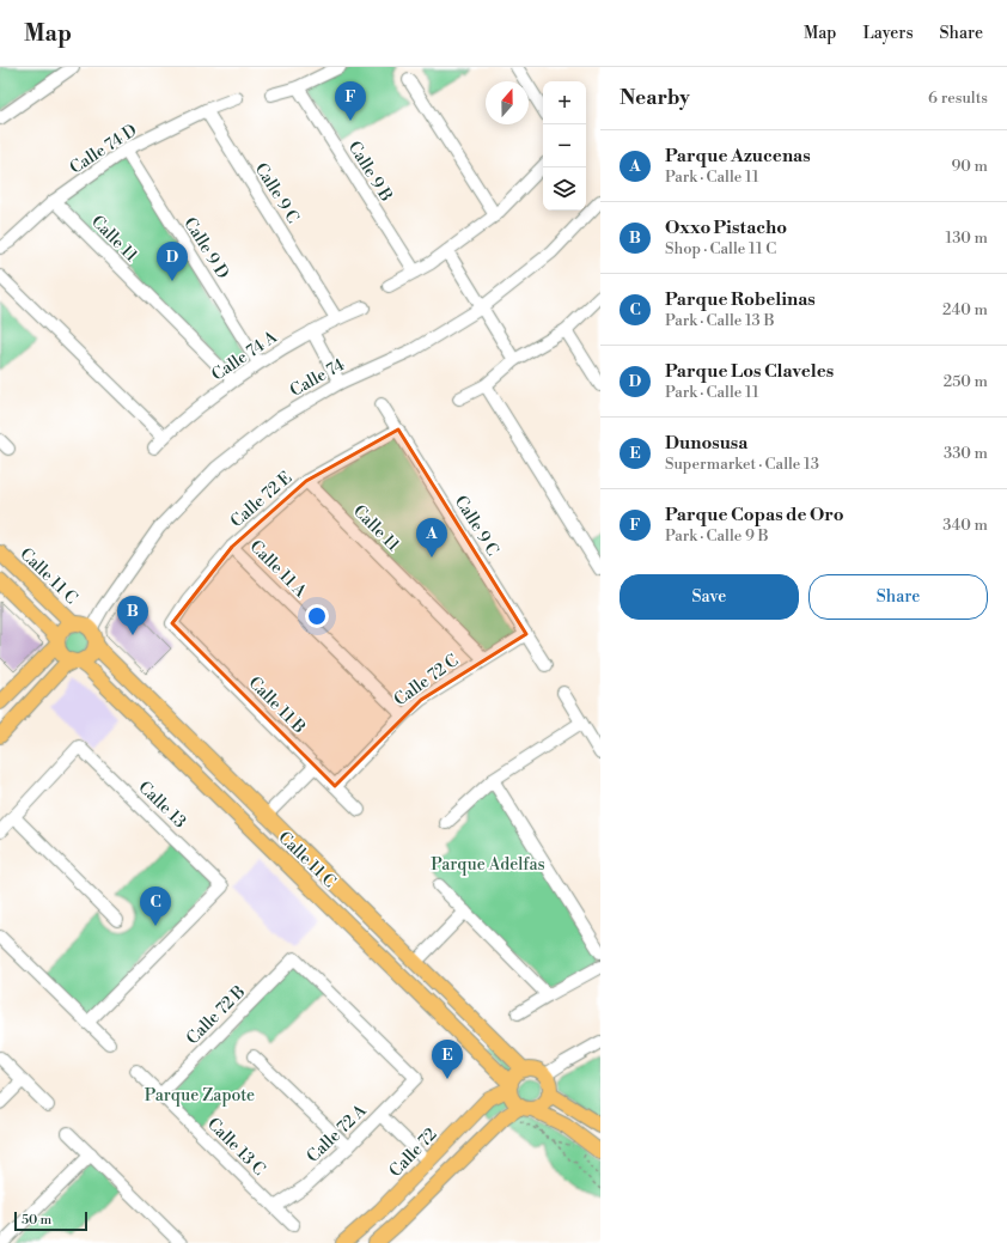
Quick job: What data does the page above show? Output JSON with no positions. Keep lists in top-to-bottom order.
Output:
{
  "streets": {
    "main road": ["Calle 11 C", "Calle 72"],
    "street": [
      "Calle 74 D",
      "Calle 9 B",
      "Calle 9 C",
      "Calle 11",
      "Calle 9 D",
      "Calle 74 A",
      "Calle 74",
      "Calle 72 E",
      "Calle 11 A",
      "Calle 72 C",
      "Calle 11 B",
      "Calle 13",
      "Calle 72 B",
      "Calle 72 A",
      "Calle 13 C"
    ]
  },
  "crossings": [
    ["Calle 74 D", "Calle 9 C"],
    ["Calle 74 D", "Calle 11"],
    ["Calle 74 D", "Calle 9 D"],
    ["Calle 9 C", "Calle 74 A"],
    ["Calle 9 C", "Calle 72 E"],
    ["Calle 9 C", "Calle 72 C"],
    ["Calle 11", "Calle 74 A"],
    ["Calle 11", "Calle 72 E"],
    ["Calle 11", "Calle 72 C"],
    ["Calle 9 D", "Calle 74 A"],
    ["Calle 74", "Calle 11 C"],
    ["Calle 72 E", "Calle 11 A"],
    ["Calle 72 E", "Calle 11 B"],
    ["Calle 11 A", "Calle 72 C"],
    ["Calle 11 C", "Calle 72"],
    ["Calle 72 C", "Calle 11 B"],
    ["Calle 72 B", "Calle 72 A"],
    ["Calle 72 B", "Calle 13 C"],
    ["Calle 72 A", "Calle 13 C"]
  ],
  "parks": ["Parque Adelfas", "Parque Zapote"],
  "scale_bar": "50 m",
  "north": "top",
  "page": {
    "header": "Map",
    "nav": ["Map", "Layers", "Share"],
    "heading": ["Nearby", "6 results"],
    "map_buttons": ["+", "−"],
    "pins": [
      "F",
      "D",
      "A",
      "B",
      "C",
      "E"
    ],
    "list": [
      {
        "mark": "A",
        "name": "Parque Azucenas",
        "note": "Park · Calle 11",
        "value": "90 m"
      },
      {
        "mark": "B",
        "name": "Oxxo Pistacho",
        "note": "Shop · Calle 11 C",
        "value": "130 m"
      },
      {
        "mark": "C",
        "name": "Parque Robelinas",
        "note": "Park · Calle 13 B",
        "value": "240 m"
      },
      {
        "mark": "D",
        "name": "Parque Los Claveles",
        "note": "Park · Calle 11",
        "value": "250 m"
      },
      {
        "mark": "E",
        "name": "Dunosusa",
        "note": "Supermarket · Calle 13",
        "value": "330 m"
      },
      {
        "mark": "F",
        "name": "Parque Copas de Oro",
        "note": "Park · Calle 9 B",
        "value": "340 m"
      }
    ],
    "buttons": ["Save", "Share"],
    "scale": "50 m"
  }
}
